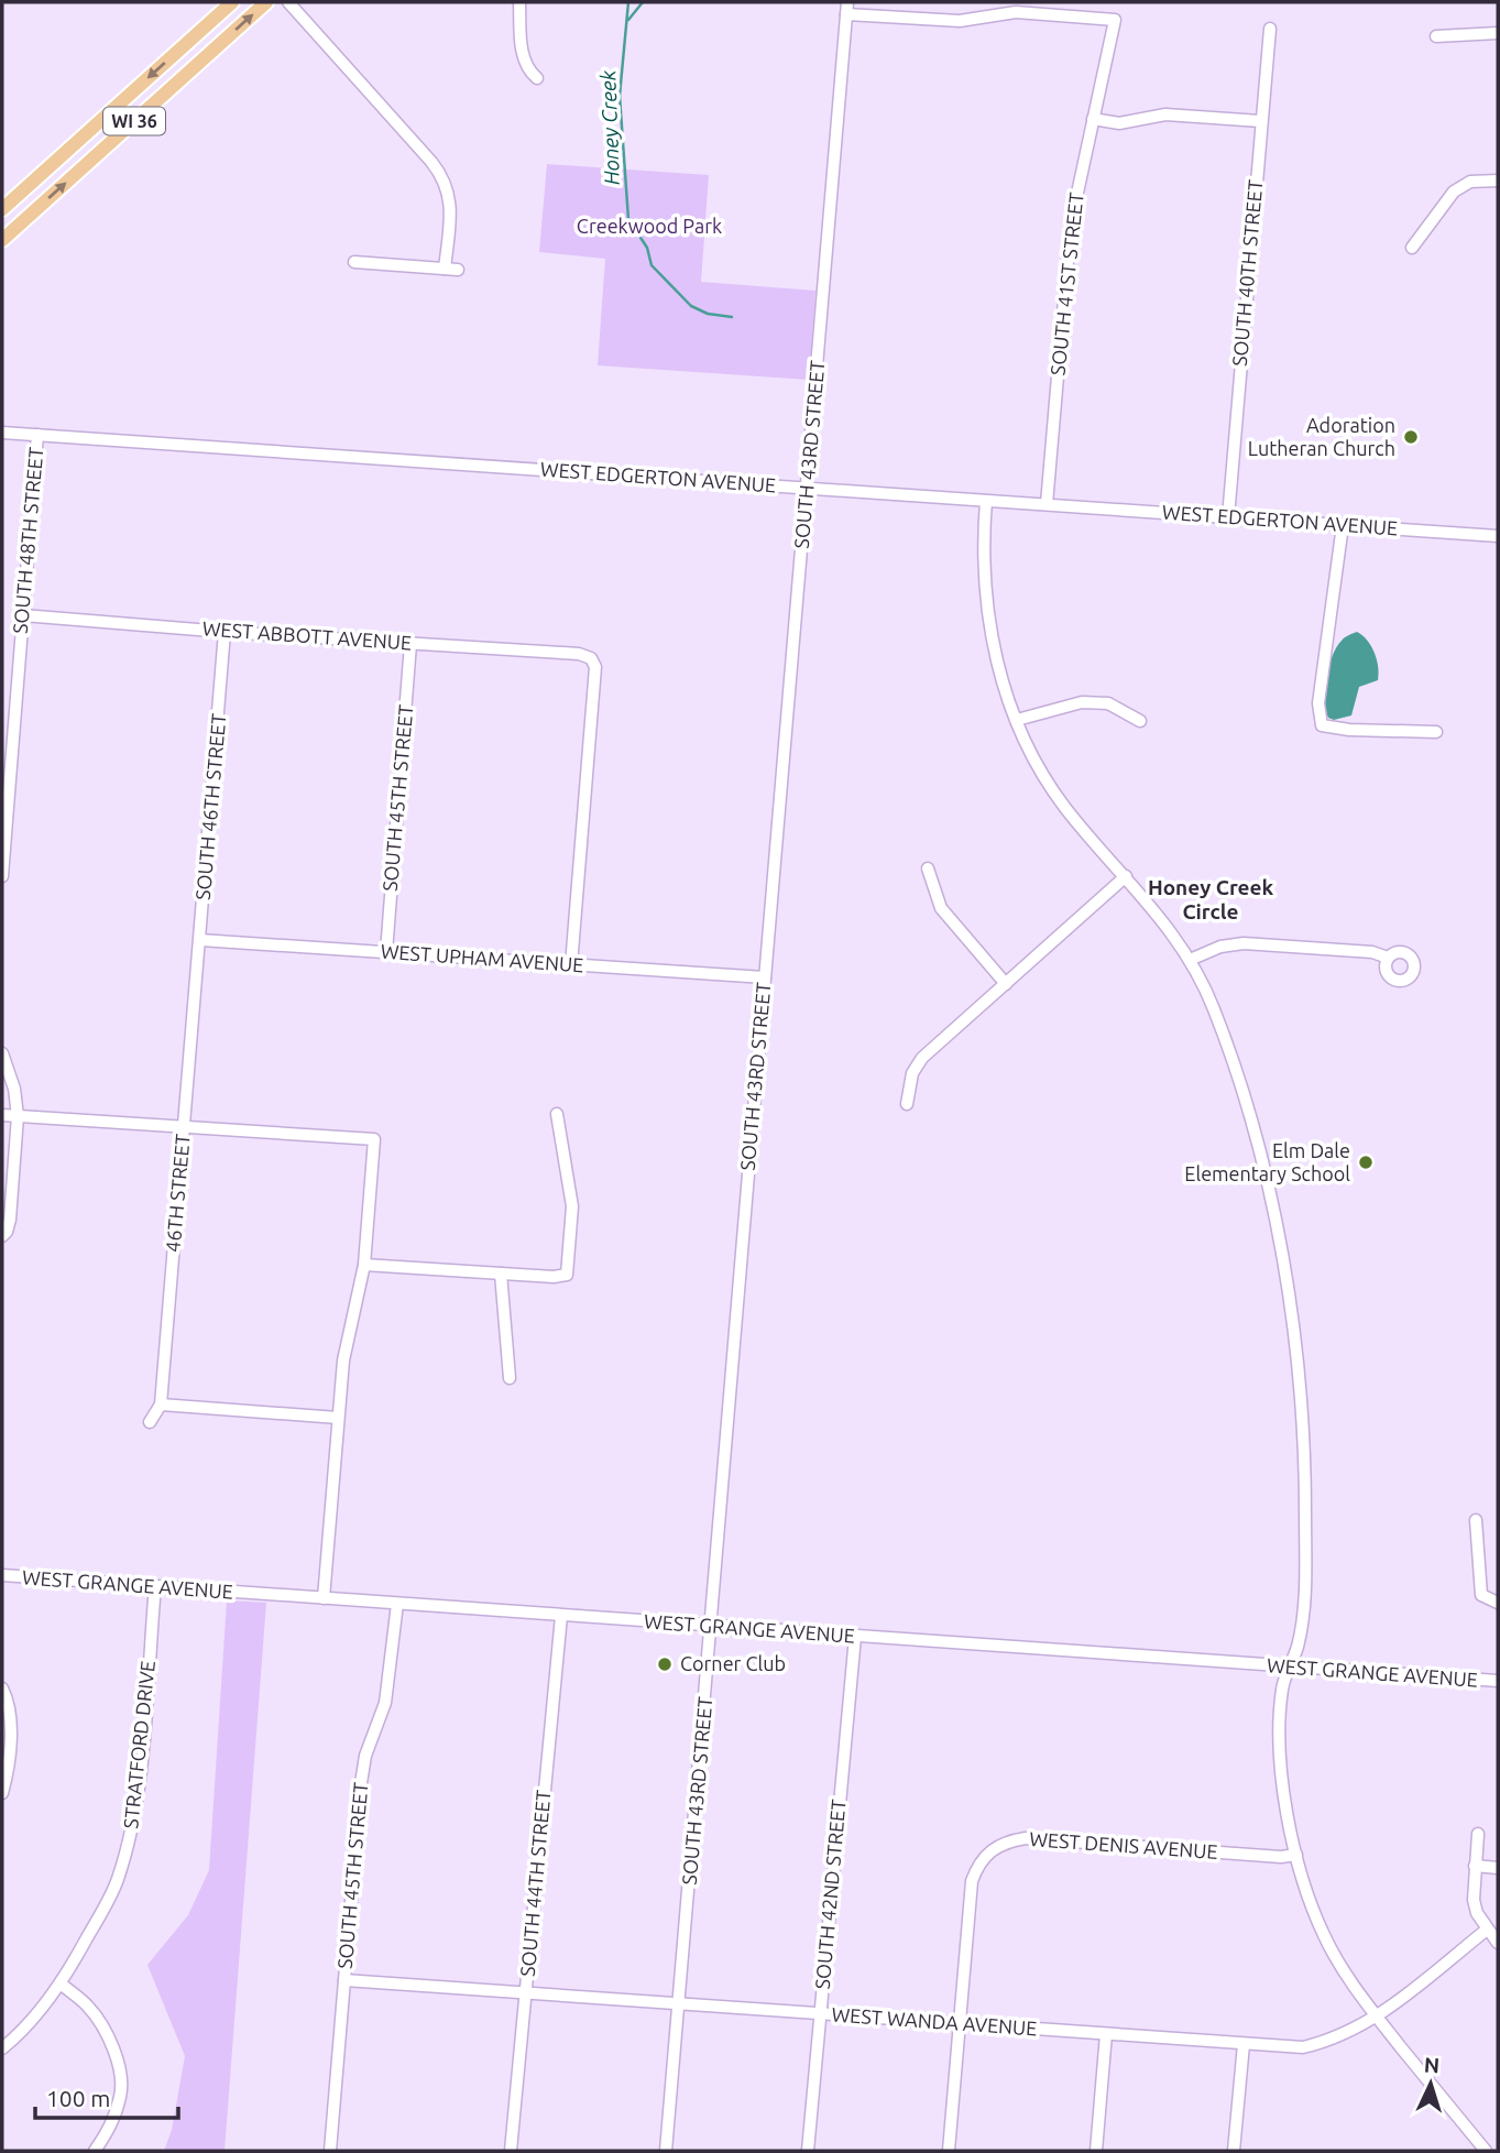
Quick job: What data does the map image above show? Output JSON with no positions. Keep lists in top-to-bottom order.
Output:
{
  "streets": {
    "main road": ["WI 36"],
    "street": [
      "SOUTH 40TH STREET",
      "SOUTH 41ST STREET",
      "SOUTH 43RD STREET",
      "WEST EDGERTON AVENUE",
      "SOUTH 48TH STREET",
      "WEST ABBOTT AVENUE",
      "SOUTH 45TH STREET",
      "SOUTH 46TH STREET",
      "WEST UPHAM AVENUE",
      "46TH STREET",
      "WEST GRANGE AVENUE",
      "STRATFORD DRIVE",
      "WEST DENIS AVENUE",
      "SOUTH 44TH STREET",
      "SOUTH 42ND STREET",
      "WEST WANDA AVENUE"
    ]
  },
  "crossings": [
    ["SOUTH 40TH STREET", "WEST EDGERTON AVENUE"],
    ["SOUTH 41ST STREET", "SOUTH 43RD STREET"],
    ["SOUTH 41ST STREET", "WEST EDGERTON AVENUE"],
    ["SOUTH 43RD STREET", "WEST EDGERTON AVENUE"],
    ["SOUTH 43RD STREET", "WEST UPHAM AVENUE"],
    ["SOUTH 43RD STREET", "WEST GRANGE AVENUE"],
    ["SOUTH 43RD STREET", "WEST WANDA AVENUE"],
    ["WEST EDGERTON AVENUE", "SOUTH 48TH STREET"],
    ["SOUTH 48TH STREET", "WEST ABBOTT AVENUE"],
    ["WEST ABBOTT AVENUE", "SOUTH 45TH STREET"],
    ["WEST ABBOTT AVENUE", "SOUTH 46TH STREET"],
    ["WEST ABBOTT AVENUE", "WEST UPHAM AVENUE"],
    ["SOUTH 45TH STREET", "WEST UPHAM AVENUE"],
    ["SOUTH 45TH STREET", "WEST GRANGE AVENUE"],
    ["SOUTH 45TH STREET", "WEST WANDA AVENUE"],
    ["SOUTH 46TH STREET", "WEST UPHAM AVENUE"],
    ["SOUTH 46TH STREET", "46TH STREET"],
    ["WEST GRANGE AVENUE", "STRATFORD DRIVE"],
    ["WEST GRANGE AVENUE", "SOUTH 44TH STREET"],
    ["WEST GRANGE AVENUE", "SOUTH 42ND STREET"],
    ["WEST DENIS AVENUE", "WEST WANDA AVENUE"],
    ["SOUTH 44TH STREET", "WEST WANDA AVENUE"],
    ["SOUTH 42ND STREET", "WEST WANDA AVENUE"]
  ],
  "districts": ["Honey Creek Circle"],
  "water": ["Honey Creek"],
  "parks": ["Creekwood Park"],
  "places": ["Adoration Lutheran Church", "Elm Dale Elementary School", "Corner Club"],
  "scale_bar": "100 m",
  "north": "top"
}
